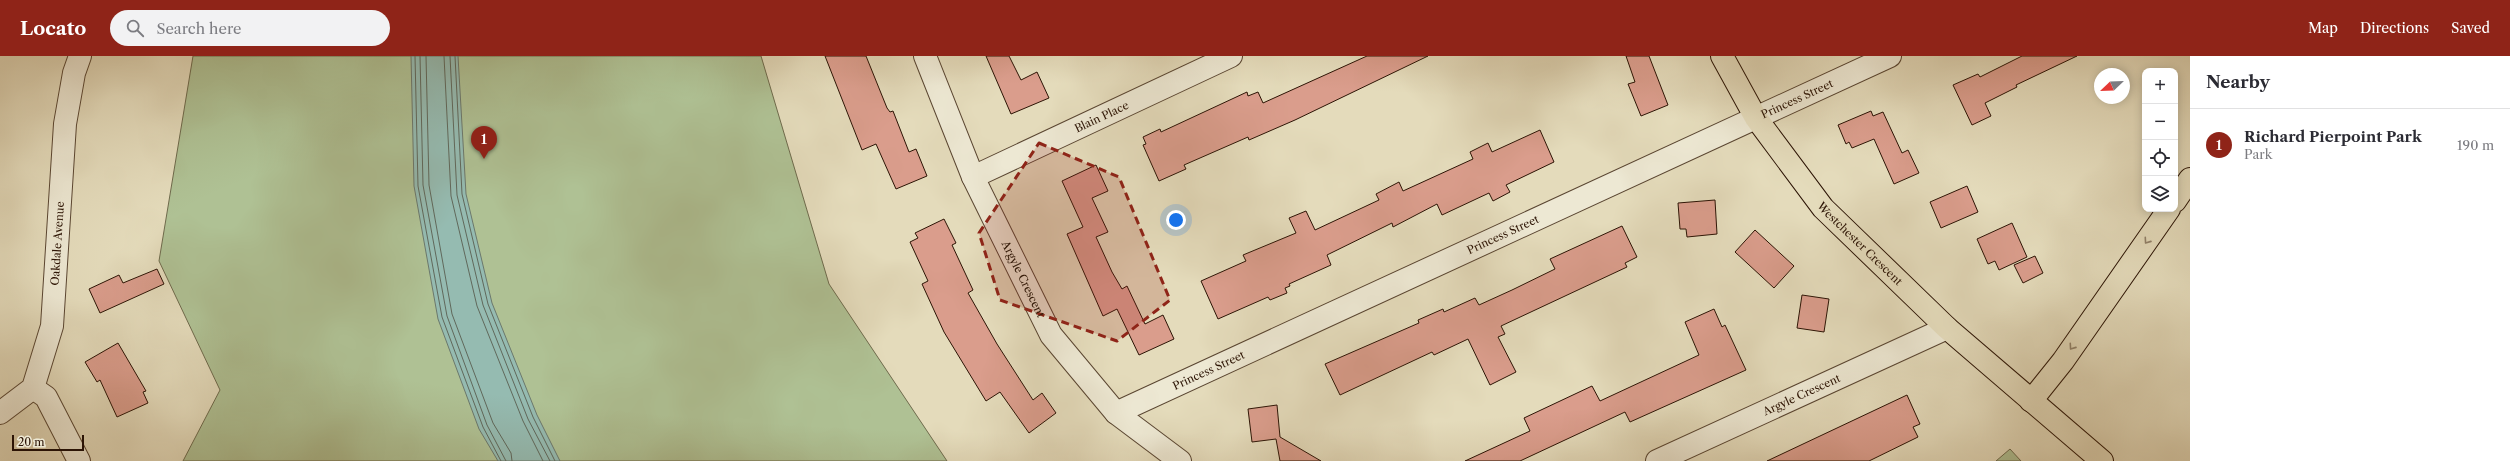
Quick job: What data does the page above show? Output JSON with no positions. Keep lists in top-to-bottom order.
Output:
{
  "streets": {
    "main road": ["Westchester Crescent"],
    "street": [
      "Princess Street",
      "Blain Place",
      "Oakdale Avenue",
      "Argyle Crescent"
    ]
  },
  "crossings": [
    ["Princess Street", "Westchester Crescent"],
    ["Princess Street", "Argyle Crescent"],
    ["Blain Place", "Argyle Crescent"],
    ["Westchester Crescent", "Argyle Crescent"]
  ],
  "scale_bar": "20 m",
  "north": "bottom left",
  "page": {
    "header": "Locato",
    "search": "Search here",
    "nav": ["Map", "Directions", "Saved"],
    "heading": "Nearby",
    "map_buttons": ["+", "−"],
    "list": [
      {
        "mark": "1",
        "name": "Richard Pierpoint Park",
        "note": "Park",
        "value": "190 m"
      }
    ],
    "pins": "1",
    "scale": "20 m"
  }
}
